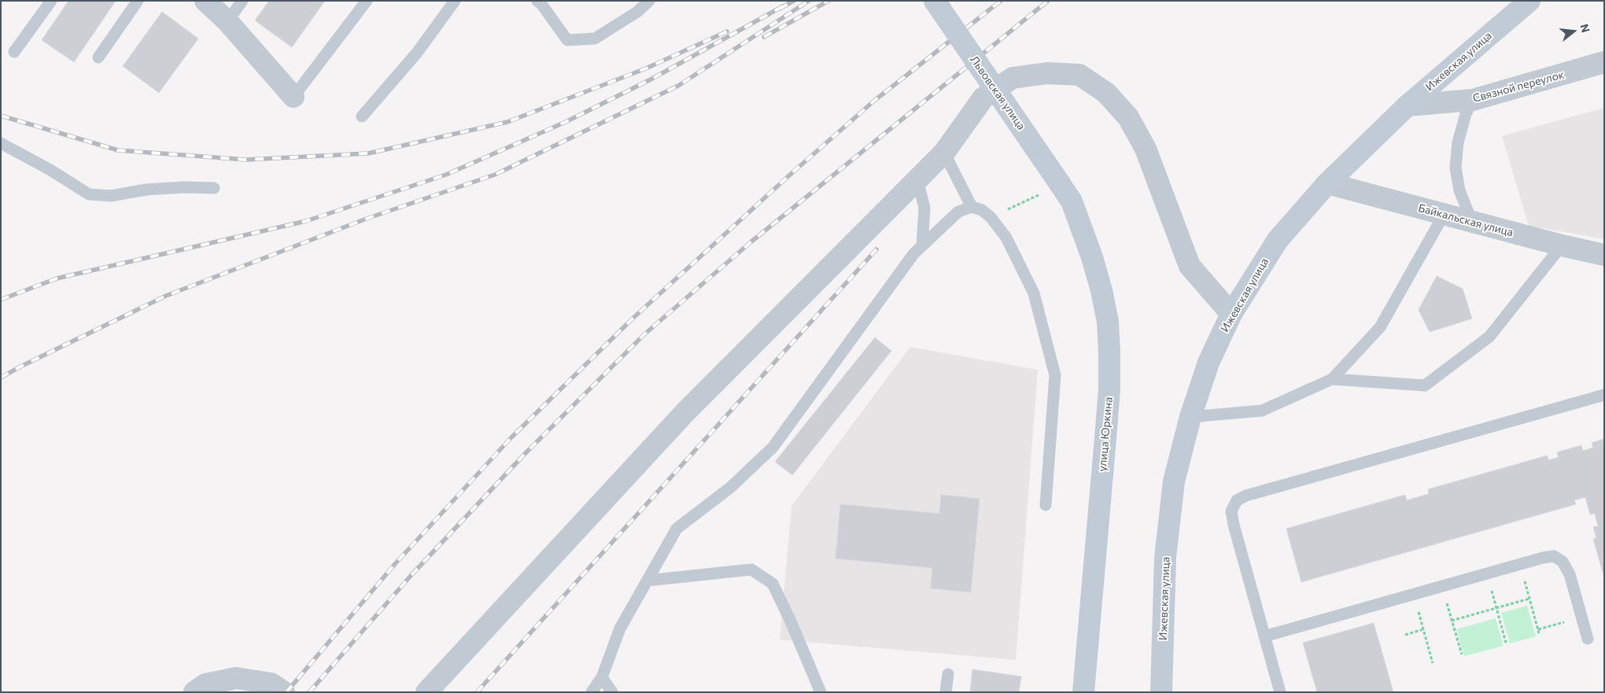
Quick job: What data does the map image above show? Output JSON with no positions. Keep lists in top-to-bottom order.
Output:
{
  "streets": {
    "street": [
      "Ижевская улица",
      "Связной переулок",
      "Львовская улица",
      "Байкальская улица",
      "улица Юркина"
    ]
  },
  "crossings": [
    ["Ижевская улица", "Связной переулок"],
    ["Ижевская улица", "Байкальская улица"],
    ["Львовская улица", "улица Юркина"]
  ],
  "north": "right"
}
